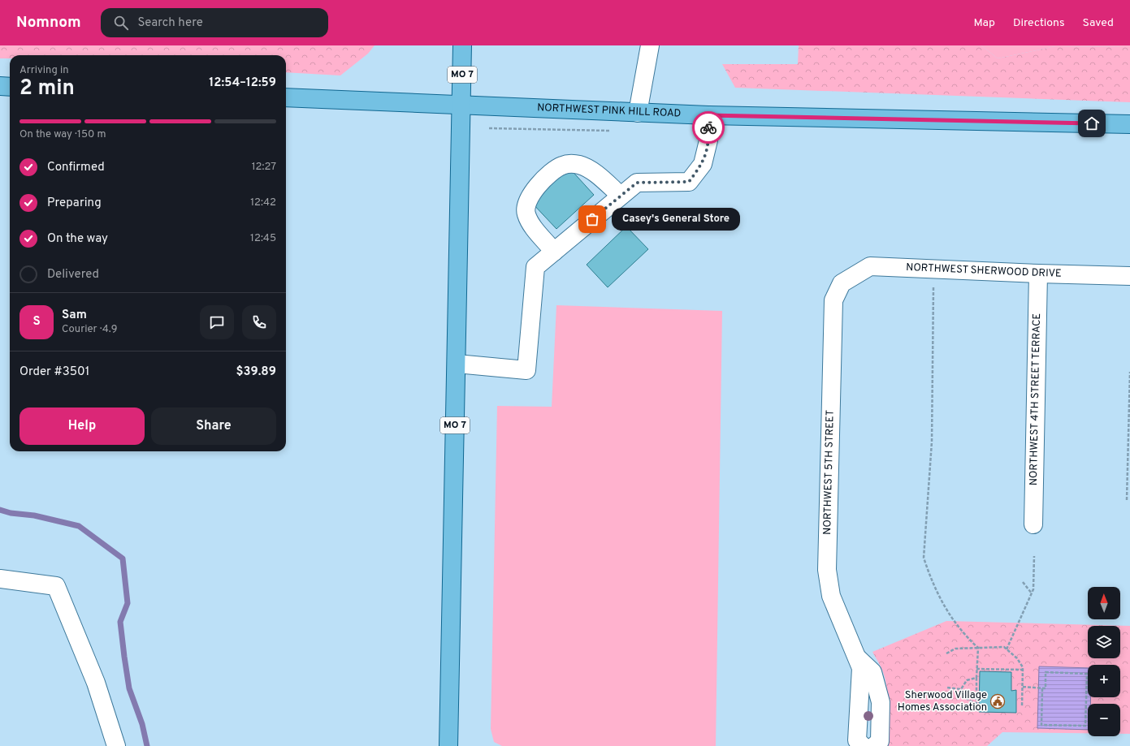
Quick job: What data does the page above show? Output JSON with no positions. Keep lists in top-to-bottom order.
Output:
{
  "streets": {
    "main road": ["MO 7", "NORTHWEST PINK HILL ROAD"],
    "street": ["NORTHWEST SHERWOOD DRIVE", "NORTHWEST 4TH STREET TERRACE", "NORTHWEST 5TH STREET"]
  },
  "crossings": [
    ["MO 7", "NORTHWEST PINK HILL ROAD"],
    ["NORTHWEST SHERWOOD DRIVE", "NORTHWEST 4TH STREET TERRACE"],
    ["NORTHWEST SHERWOOD DRIVE", "NORTHWEST 5TH STREET"]
  ],
  "places": {
    "other": ["Casey's General Store"],
    "public building": ["Sherwood Village Homes Association"]
  },
  "north": "top",
  "page": {
    "header": "Nomnom",
    "search": "Search here",
    "nav": ["Map", "Directions", "Saved"],
    "heading": ["2 min", "Arriving in", "12:54–12:59"],
    "panel": [
      "Sam",
      "Courier · 4.9",
      "Order #3501",
      "$39.89"
    ],
    "bar": "On the way · 150 m",
    "list": [
      ["Confirmed", "12:27"],
      ["Preparing", "12:42"],
      ["On the way", "12:45"],
      "Delivered"
    ],
    "bubble": "Casey's General Store",
    "round": "S",
    "buttons": ["Help", "Share"],
    "map_buttons": ["+", "−"]
  }
}
